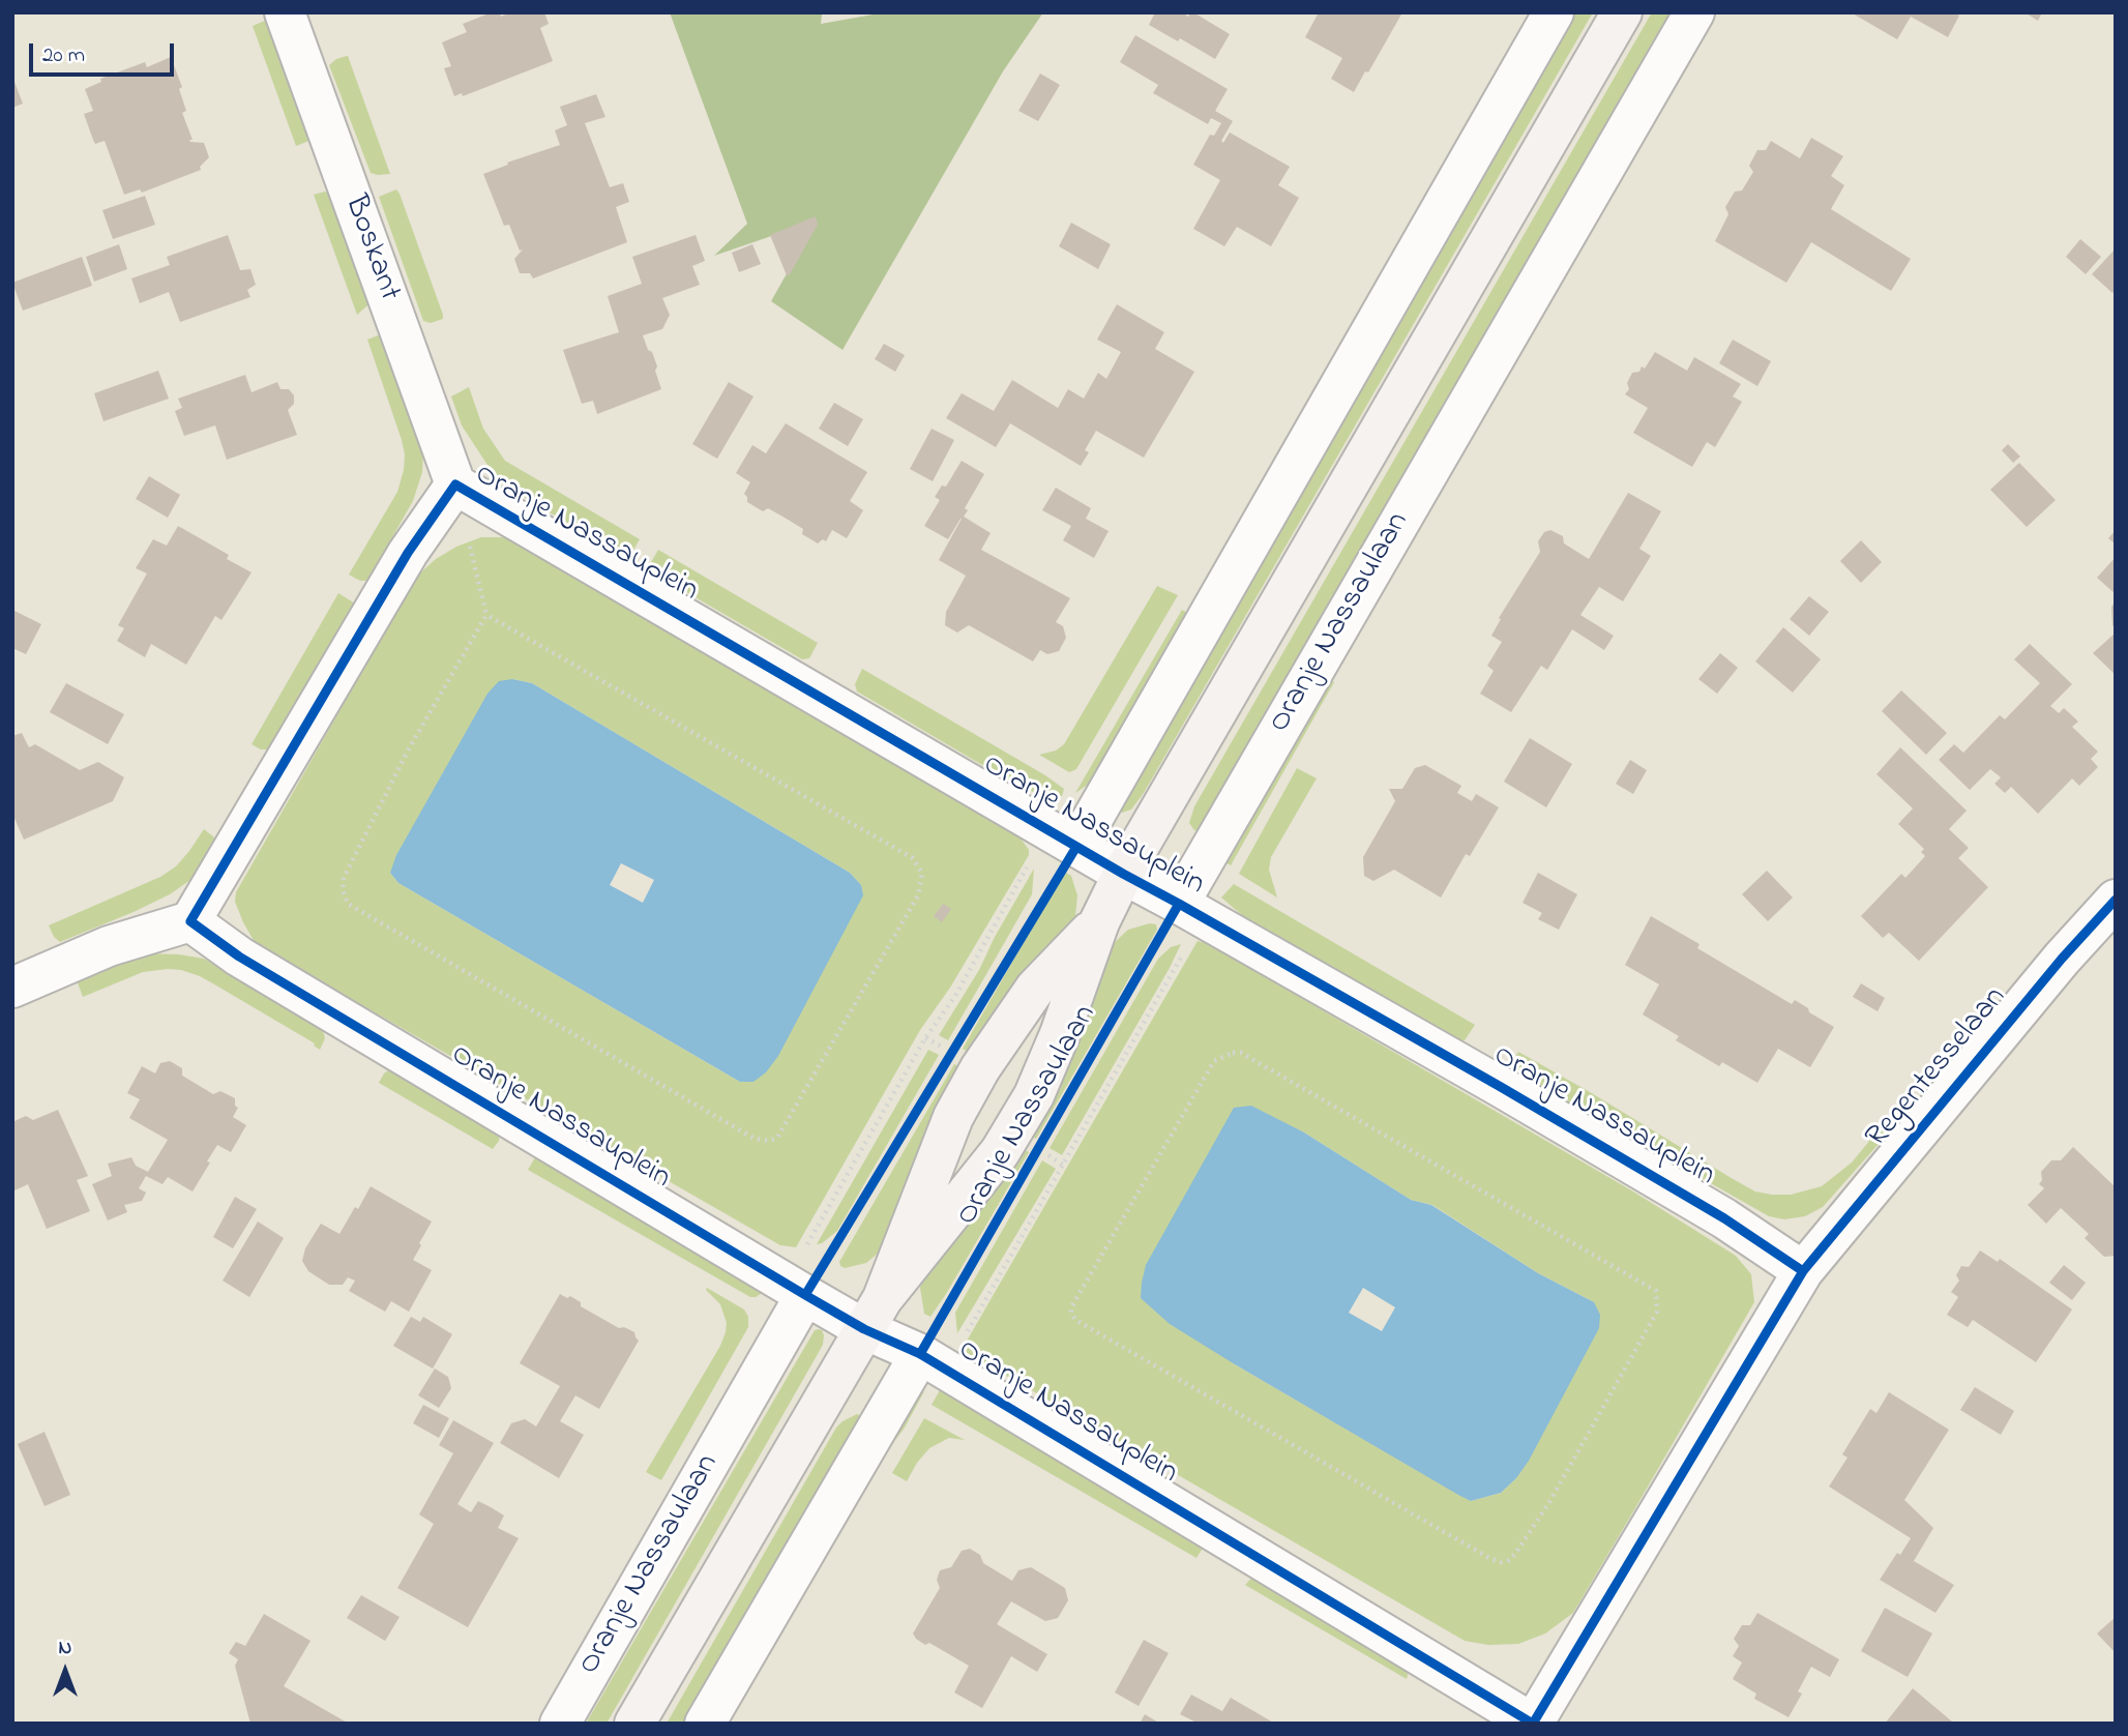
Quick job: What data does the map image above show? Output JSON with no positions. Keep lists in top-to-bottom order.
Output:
{
  "streets": {
    "street": [
      "Boskant",
      "Oranje Nassauplein",
      "Oranje Nassaulaan",
      "Regentesselaan"
    ]
  },
  "crossings": [
    ["Boskant", "Oranje Nassauplein"],
    ["Oranje Nassauplein", "Oranje Nassaulaan"],
    ["Oranje Nassauplein", "Regentesselaan"]
  ],
  "scale_bar": "20 m",
  "north": "top"
}
